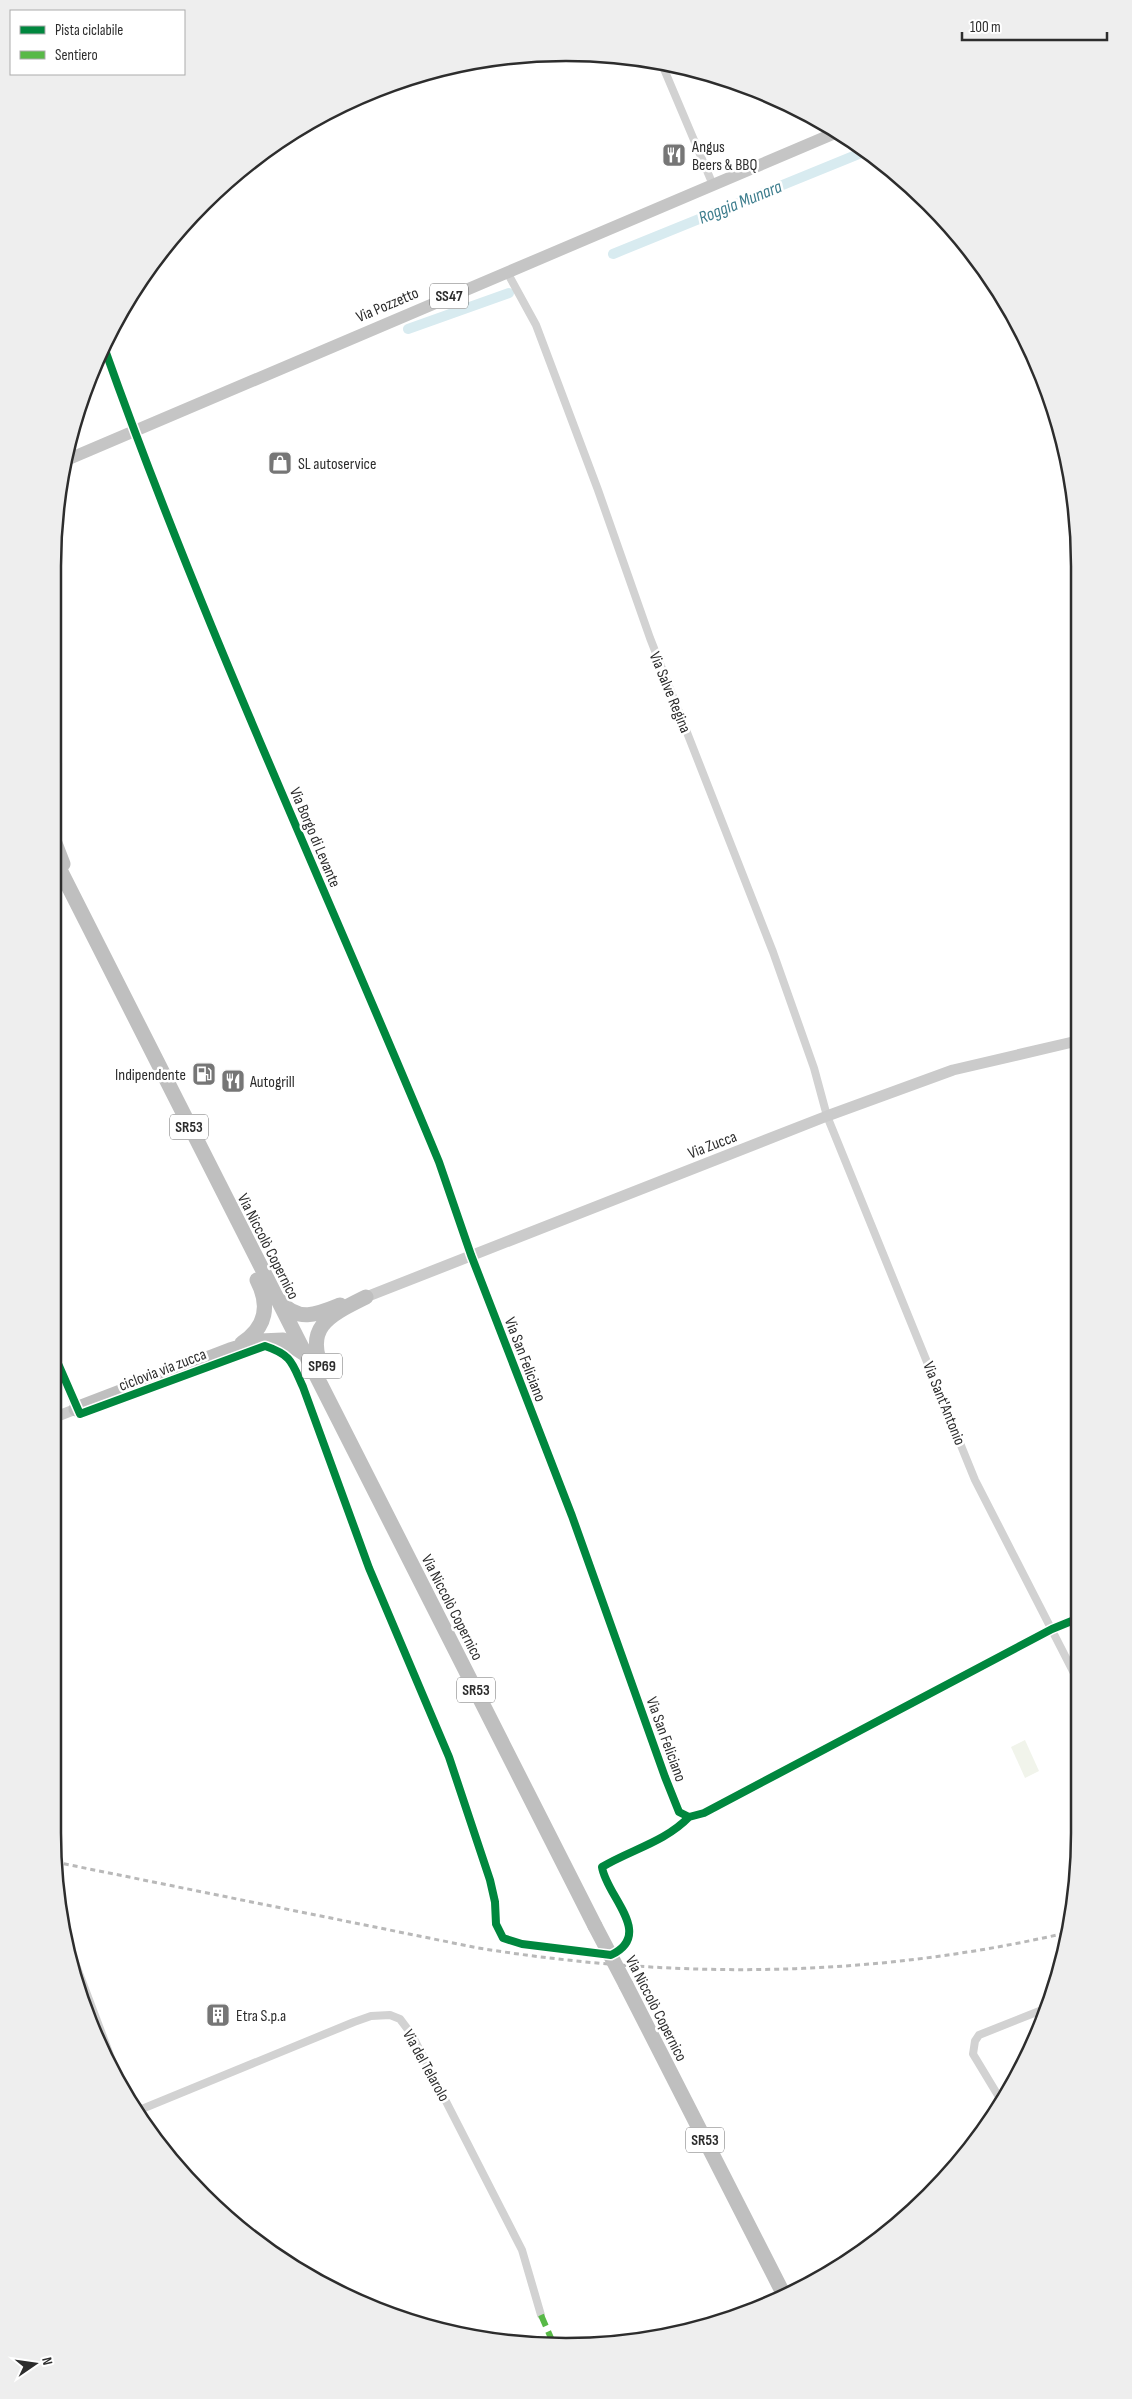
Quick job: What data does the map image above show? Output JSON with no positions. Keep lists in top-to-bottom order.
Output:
{
  "streets": {
    "highway": ["SR53", "Via Niccolò Copernico", "SP69"],
    "main road": ["SS47", "Via Pozzetto"],
    "street": [
      "Via Salve Regina",
      "Via Borgo di Levante",
      "Via Zucca",
      "Via San Feliciano",
      "Via Sant'Antonio",
      "Via del Telarolo"
    ],
    "cycle path": ["ciclovia via zucca"]
  },
  "crossings": [
    ["Via Pozzetto", "Via Salve Regina"],
    ["Via Pozzetto", "Via Borgo di Levante"],
    ["Via Salve Regina", "Via Zucca"],
    ["Via Salve Regina", "Via Sant'Antonio"],
    ["Via Borgo di Levante", "Via Zucca"],
    ["Via Borgo di Levante", "Via San Feliciano"],
    ["SR53", "Via Niccolò Copernico"],
    ["Via Zucca", "Via San Feliciano"],
    ["Via Zucca", "SP69"],
    ["Via Zucca", "Via Sant'Antonio"],
    ["Via Niccolò Copernico", "SP69"],
    ["Via San Feliciano", "Via Sant'Antonio"]
  ],
  "water": ["Roggia Munara"],
  "places": {
    "restaurant": ["Angus Beers & BBQ", "Autogrill"],
    "shop": ["SL autoservice"],
    "fuel station": ["Indipendente"],
    "building": ["Etra S.p.a"]
  },
  "legend": ["Pista ciclabile", "Sentiero"],
  "scale_bar": "100 m",
  "north": "right"
}
